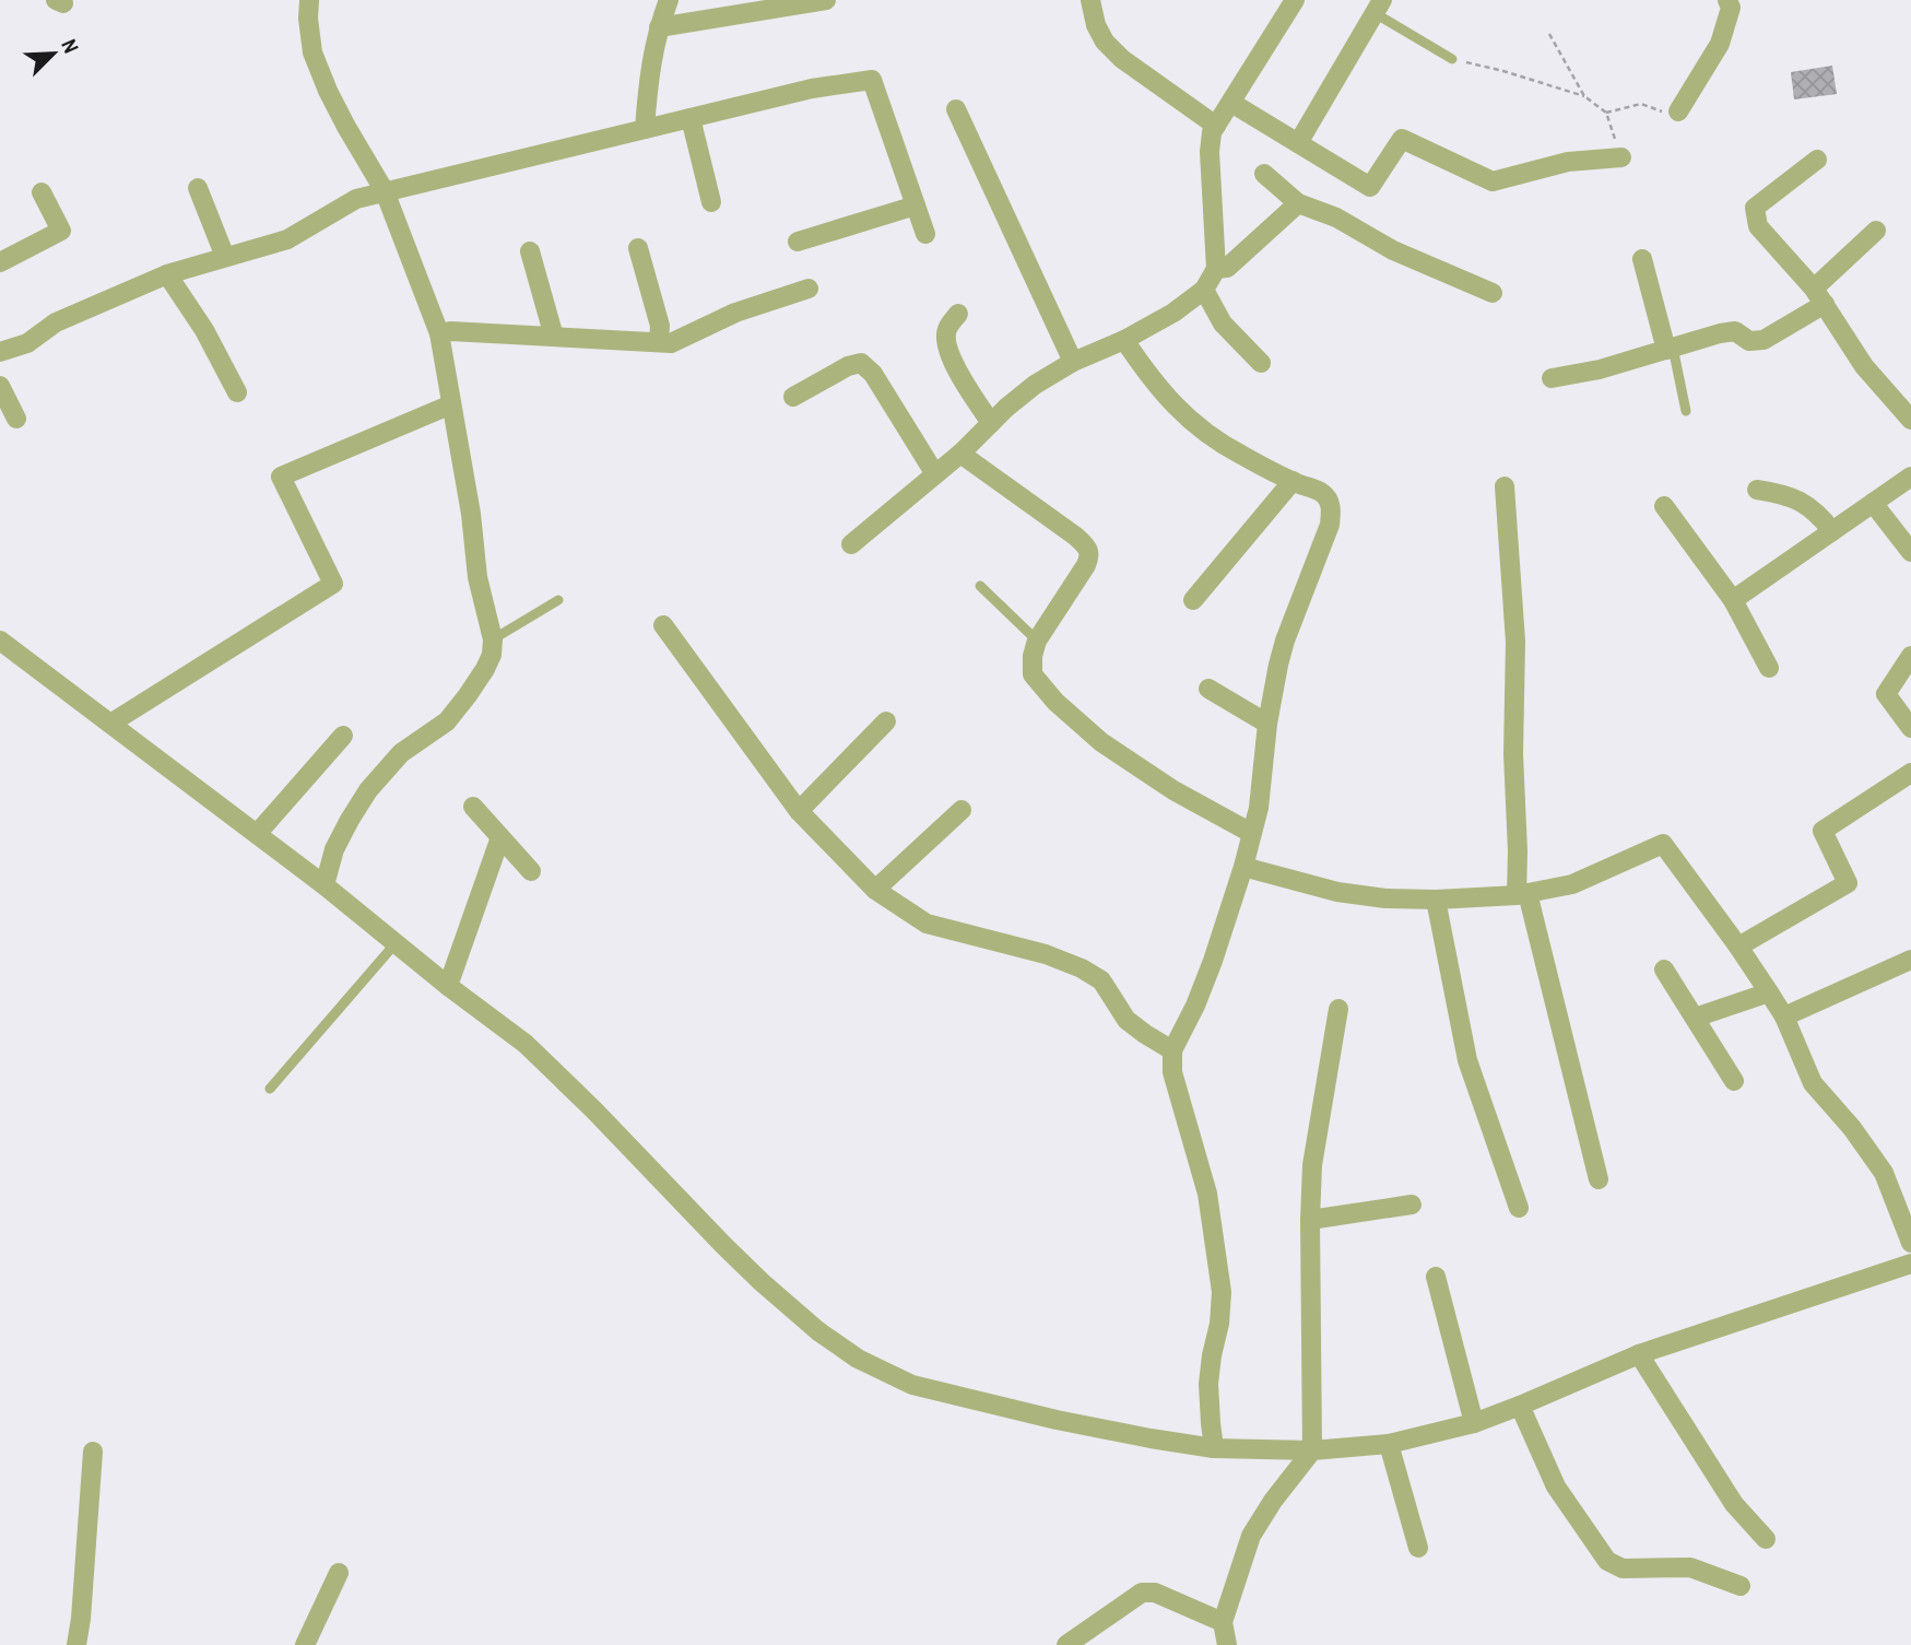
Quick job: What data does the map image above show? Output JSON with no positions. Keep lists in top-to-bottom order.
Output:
{
  "north": "top right"
}
